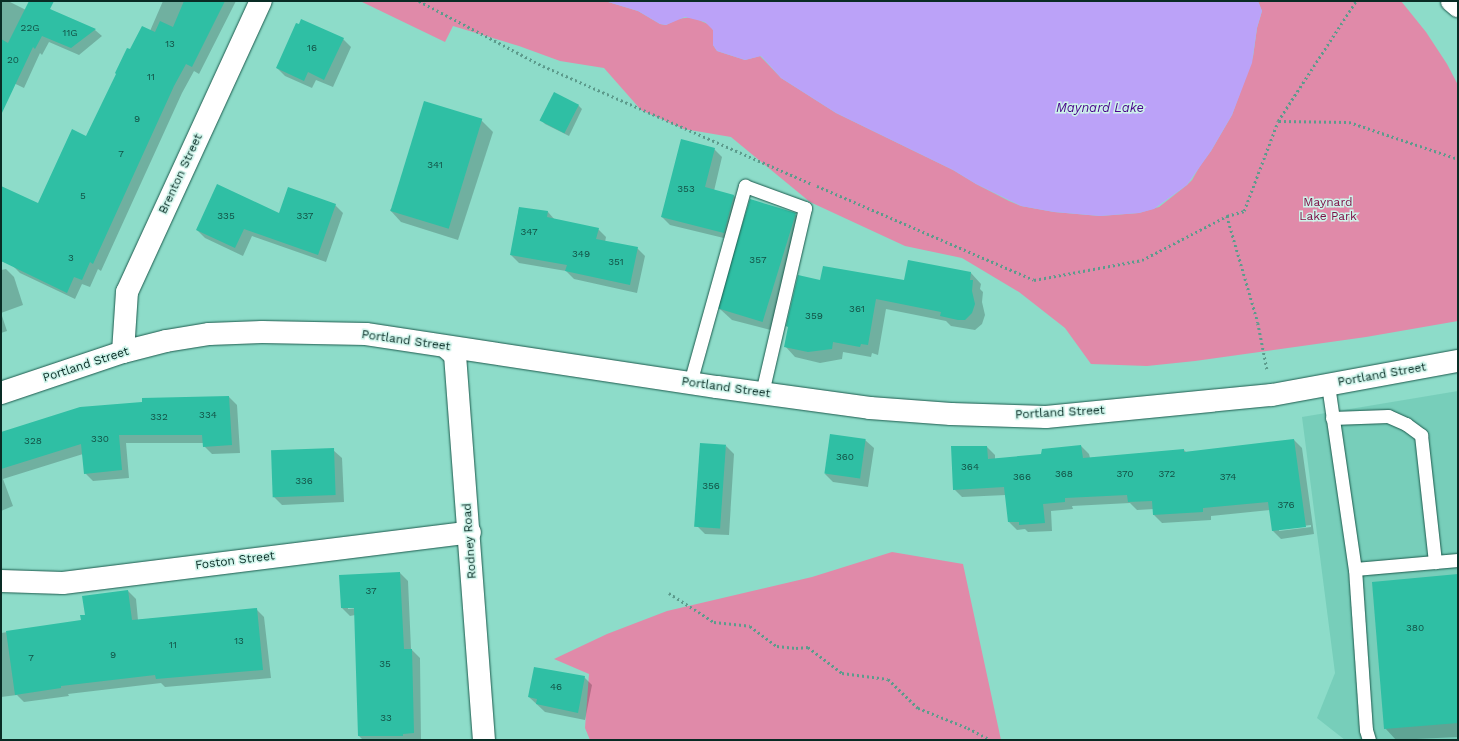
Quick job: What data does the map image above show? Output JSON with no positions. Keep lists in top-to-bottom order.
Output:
{
  "streets": {
    "main road": [
      "Brenton Street",
      "Portland Street",
      "Rodney Road",
      "Foston Street"
    ]
  },
  "crossings": [
    ["Brenton Street", "Portland Street"],
    ["Portland Street", "Rodney Road"],
    ["Rodney Road", "Foston Street"]
  ],
  "water": ["Maynard Lake"],
  "parks": ["Maynard Lake Park"],
  "house_numbers": [
    "22G",
    "11G",
    "13",
    "16",
    "20",
    "11",
    "9",
    "7",
    "341",
    "353",
    "5",
    "335",
    "337",
    "347",
    "349",
    "3",
    "357",
    "351",
    "361",
    "359",
    "334",
    "332",
    "330",
    "328",
    "360",
    "364",
    "368",
    "370",
    "372",
    "366",
    "374",
    "336",
    "356",
    "376",
    "37",
    "380",
    "13",
    "11",
    "9",
    "7",
    "35",
    "46",
    "33"
  ]
}
